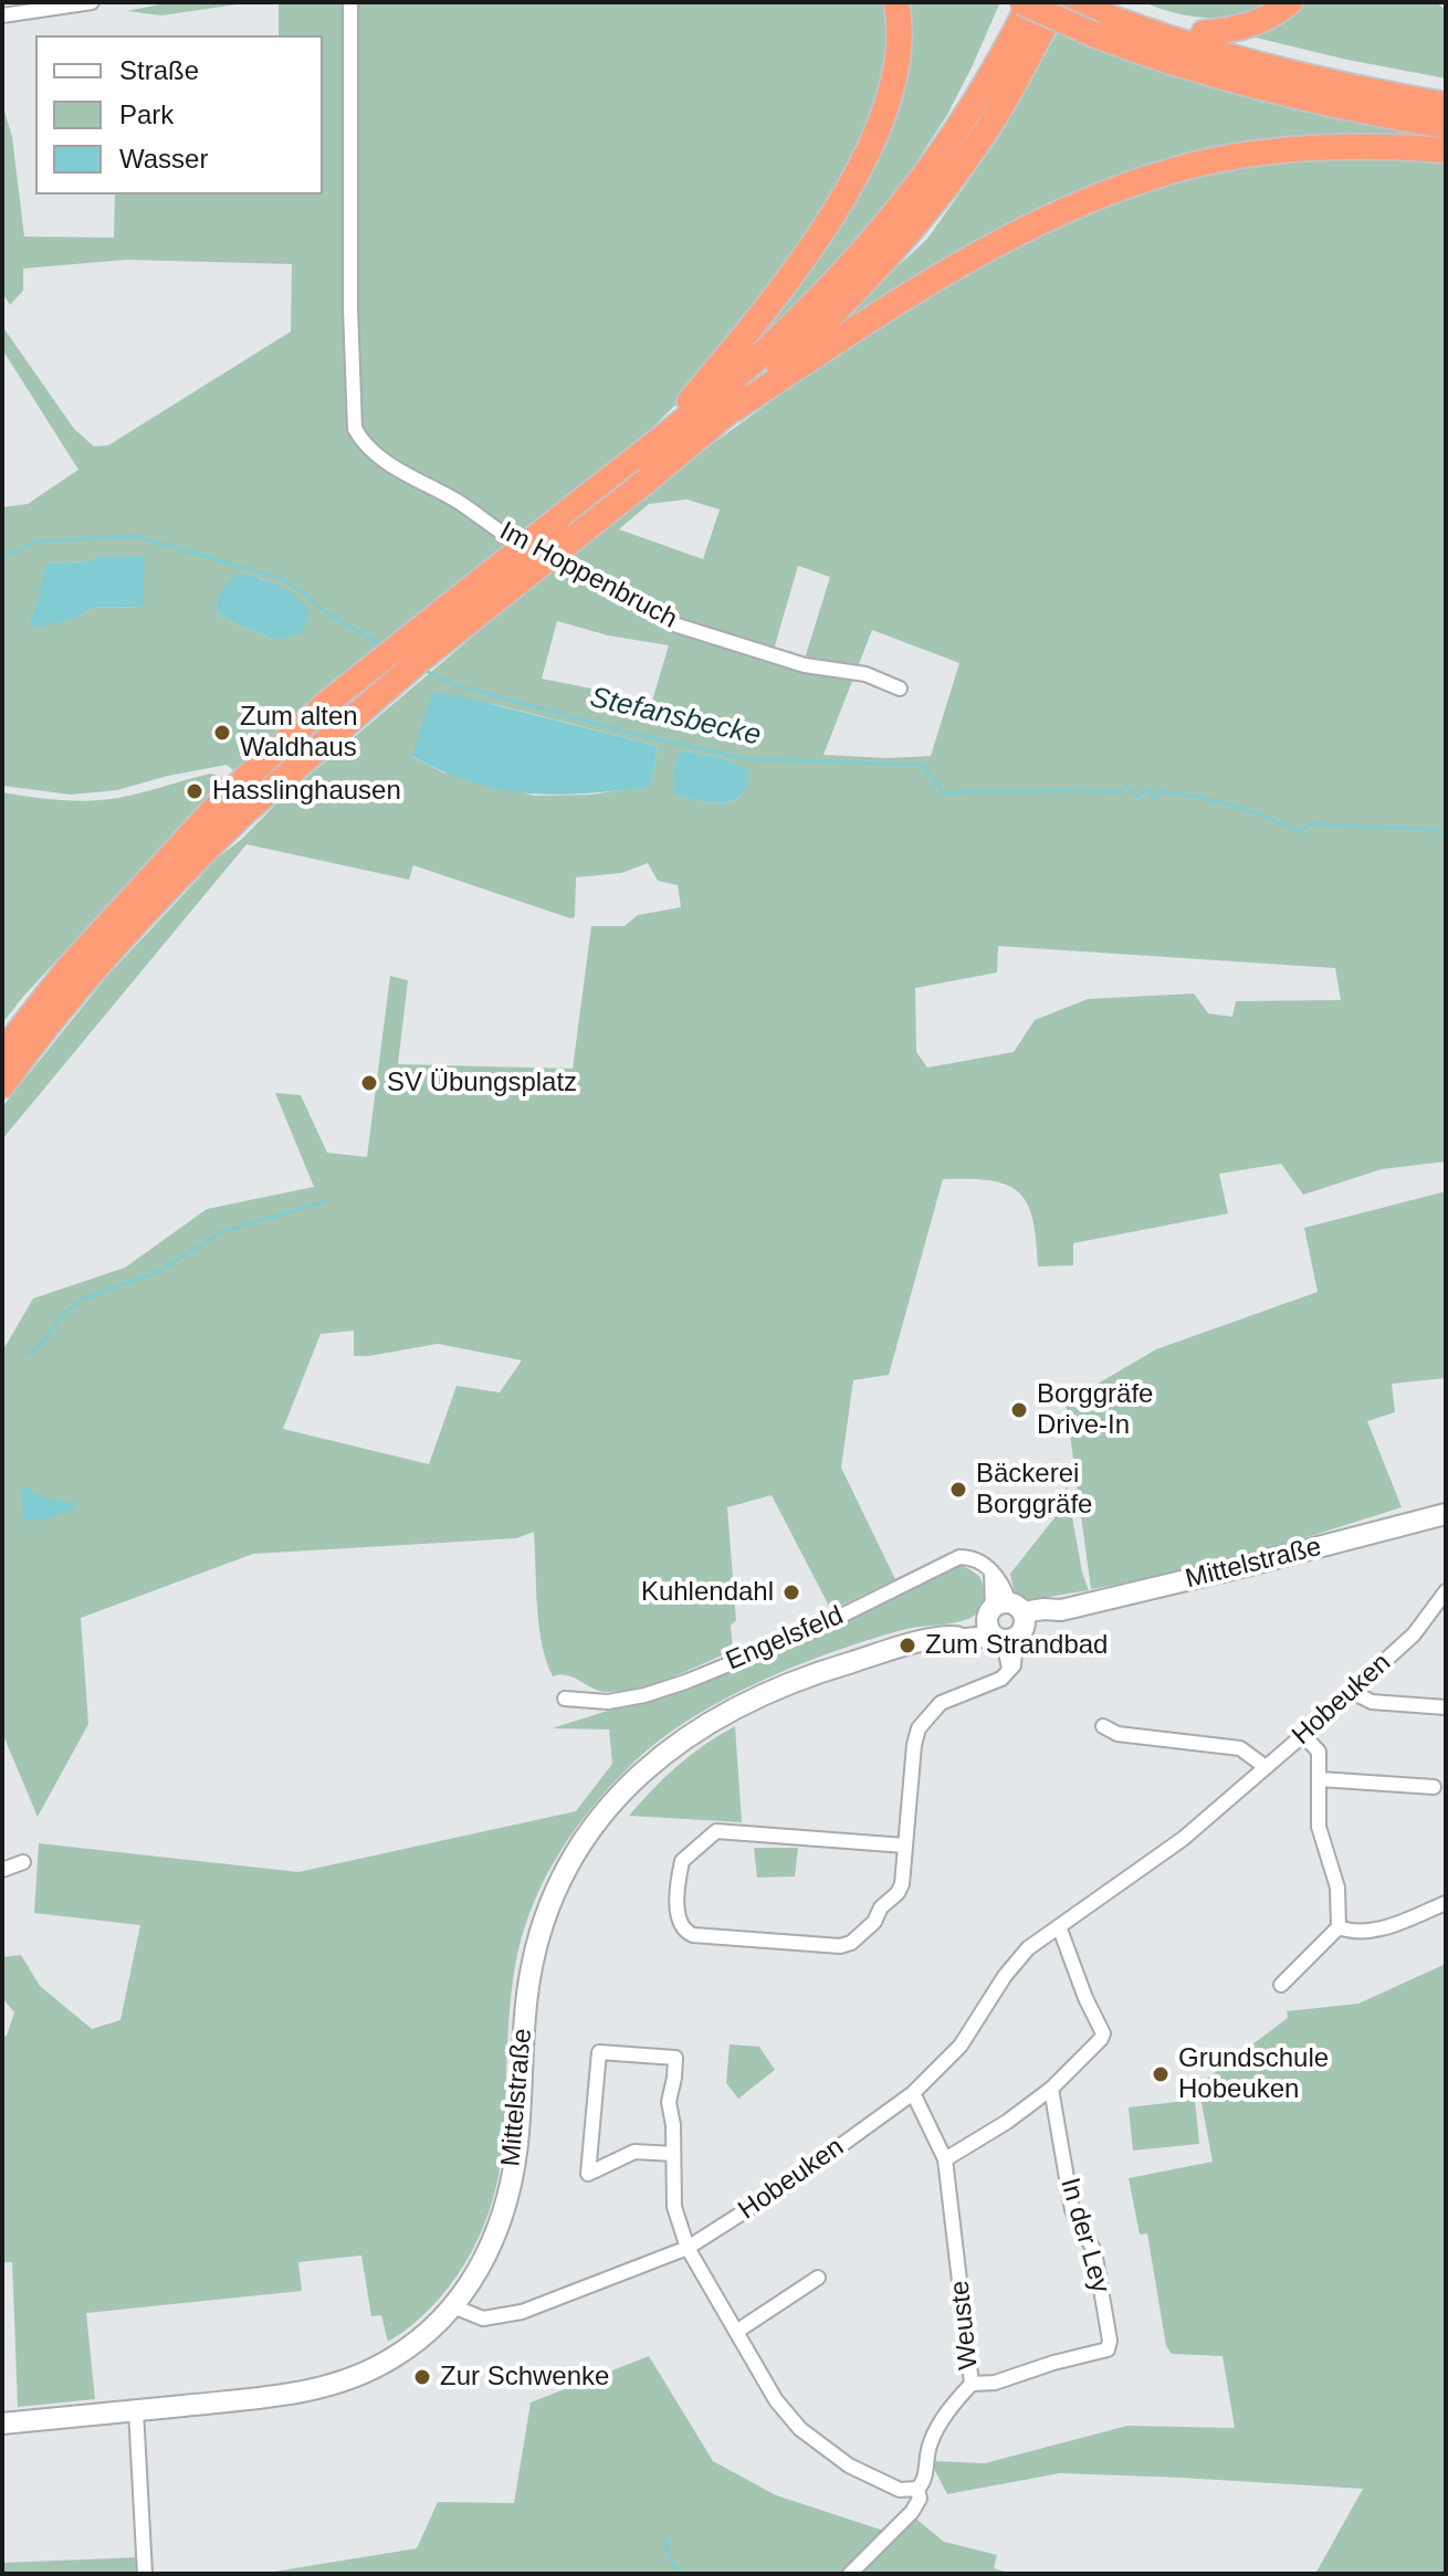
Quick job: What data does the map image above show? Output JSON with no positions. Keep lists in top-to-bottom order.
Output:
{
  "streets": {
    "main road": ["Mittelstraße"],
    "street": [
      "Im Hoppenbruch",
      "Engelsfeld",
      "Hobeuken",
      "In der Ley",
      "Weuste"
    ]
  },
  "crossings": [
    ["Mittelstraße", "Engelsfeld"],
    ["Mittelstraße", "Hobeuken"],
    ["Hobeuken", "Weuste"],
    ["In der Ley", "Weuste"]
  ],
  "water": ["Stefansbecke"],
  "places": [
    "Zum alten Waldhaus",
    "Hasslinghausen",
    "SV Übungsplatz",
    "Borggräfe Drive-In",
    "Bäckerei Borggräfe",
    "Kuhlendahl",
    "Zum Strandbad",
    "Grundschule Hobeuken",
    "Zur Schwenke"
  ],
  "legend": ["Straße", "Park", "Wasser"]
}
